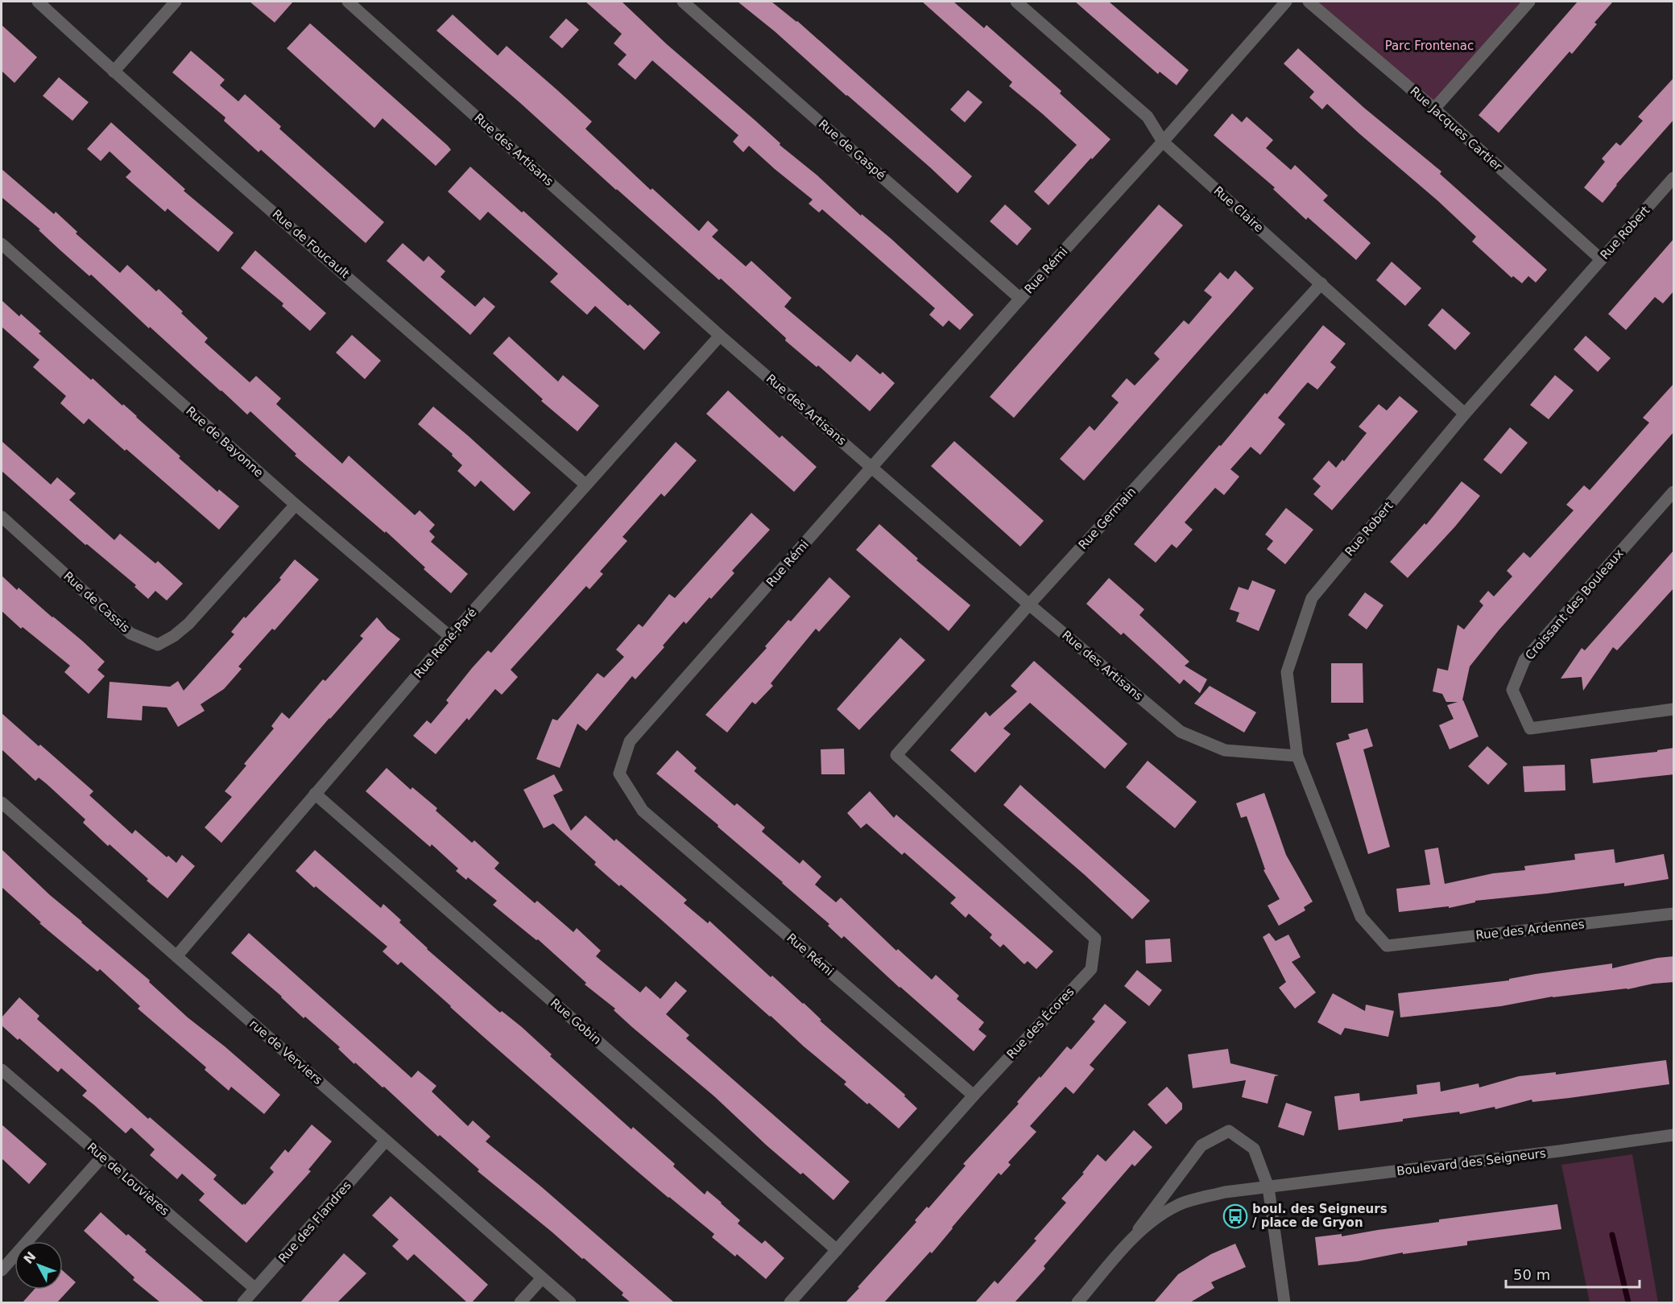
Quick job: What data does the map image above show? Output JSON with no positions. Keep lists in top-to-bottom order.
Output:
{
  "streets": {
    "street": [
      "Rue Jacques Cartier",
      "Rue des Artisans",
      "Rue de Gaspé",
      "Rue Claire",
      "Rue Robert",
      "Rue de Foucault",
      "Rue Rémi",
      "Rue de Bayonne",
      "Rue Germain",
      "Rue de Cassis",
      "Croissant des Bouleaux",
      "Rue René-Paré",
      "Rue des Ardennes",
      "Rue Gobin",
      "Rue des Écores",
      "rue de Verviers",
      "Boulevard des Seigneurs",
      "Rue de Louvières",
      "Rue des Flandres"
    ]
  },
  "crossings": [
    ["Rue Jacques Cartier", "Rue Robert"],
    ["Rue des Artisans", "Rue Robert"],
    ["Rue des Artisans", "Rue Rémi"],
    ["Rue des Artisans", "Rue Germain"],
    ["Rue des Artisans", "Rue René-Paré"],
    ["Rue de Gaspé", "Rue Rémi"],
    ["Rue Claire", "Rue Robert"],
    ["Rue Claire", "Rue Rémi"],
    ["Rue Claire", "Rue Germain"],
    ["Rue Robert", "Rue des Ardennes"],
    ["Rue de Foucault", "Rue René-Paré"],
    ["Rue Rémi", "Rue des Écores"],
    ["Rue de Bayonne", "Rue de Cassis"],
    ["Rue de Bayonne", "Rue René-Paré"],
    ["Rue Germain", "Rue des Écores"],
    ["Rue René-Paré", "Rue Gobin"],
    ["Rue René-Paré", "rue de Verviers"],
    ["Rue Gobin", "Rue des Écores"],
    ["rue de Verviers", "Rue des Flandres"],
    ["Rue de Louvières", "Rue des Flandres"]
  ],
  "parks": ["Parc Frontenac"],
  "places": {
    "bus stop": ["boul. des Seigneurs / place de Gryon"]
  },
  "scale_bar": "50 m",
  "north": "top left"
}
